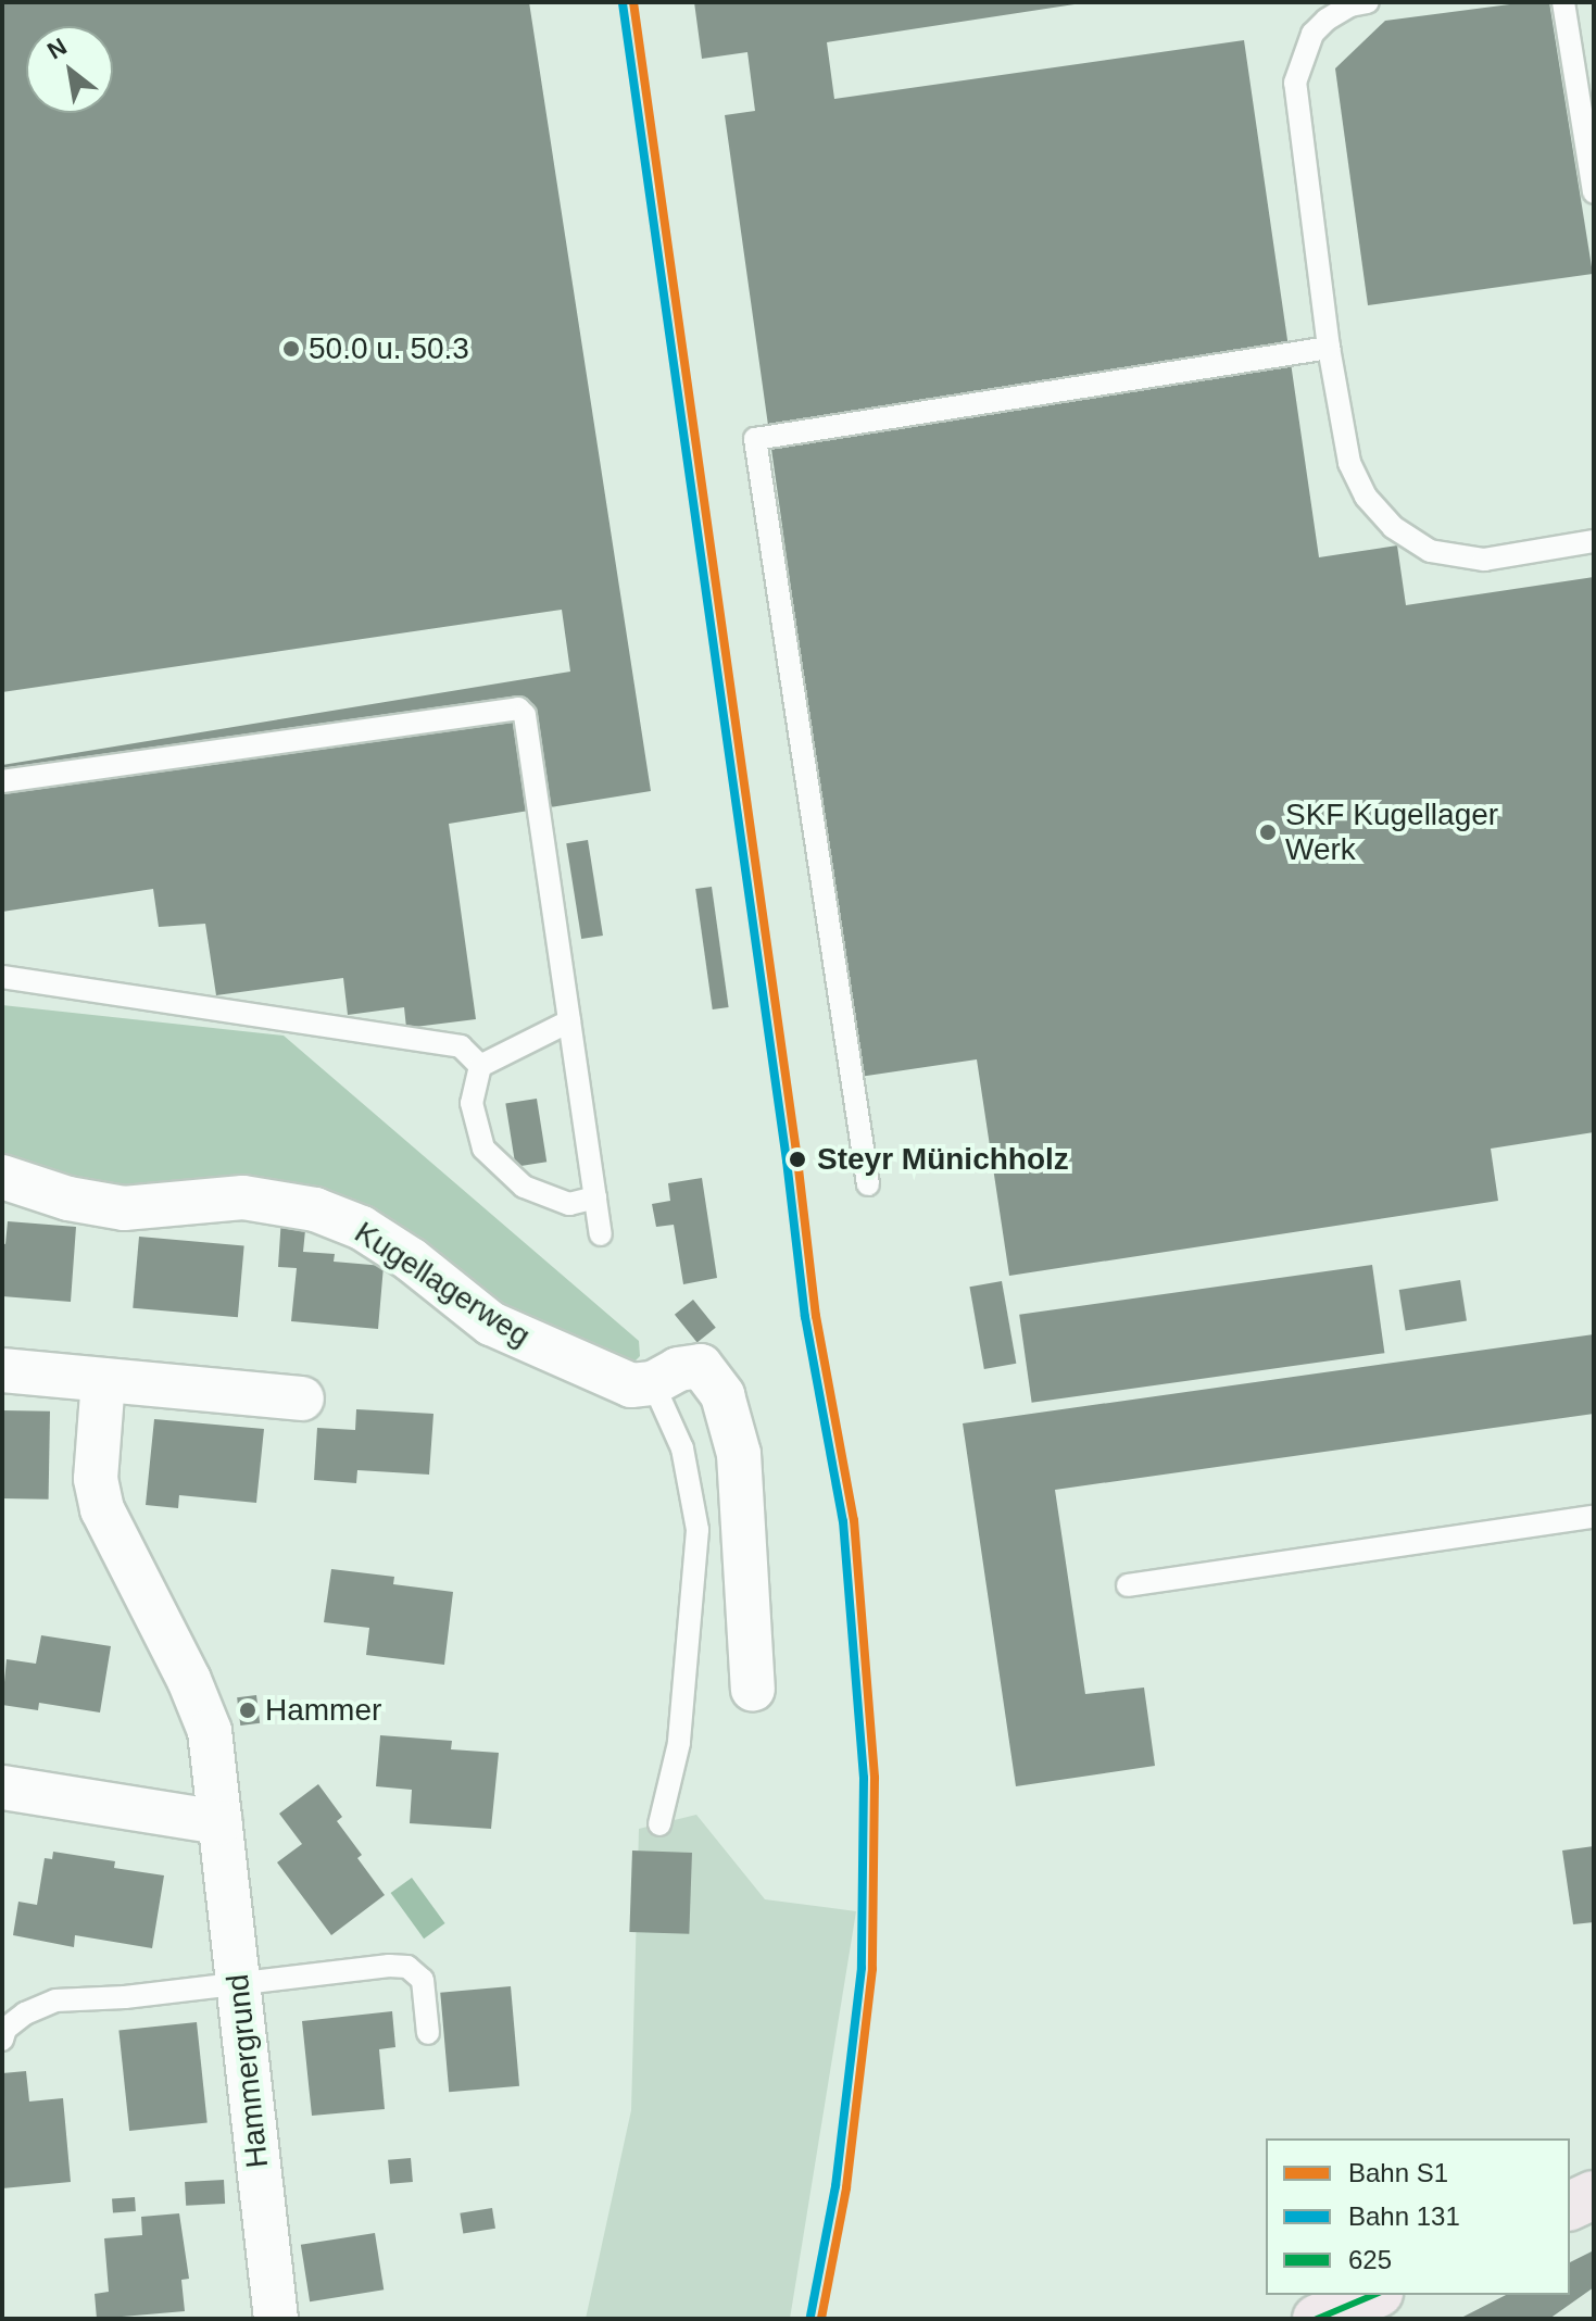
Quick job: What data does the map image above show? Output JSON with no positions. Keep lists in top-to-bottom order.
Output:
{
  "streets": {
    "street": ["Kugellagerweg", "Hammergrund"]
  },
  "places": [
    "50.0 u. 50.3",
    "SKF Kugellager Werk",
    "Steyr Münichholz",
    "Hammer"
  ],
  "lines": ["rail line S1", "rail line 131", "transit line 625"],
  "legend": ["Bahn S1", "Bahn 131", "625"],
  "north": "top left"
}
